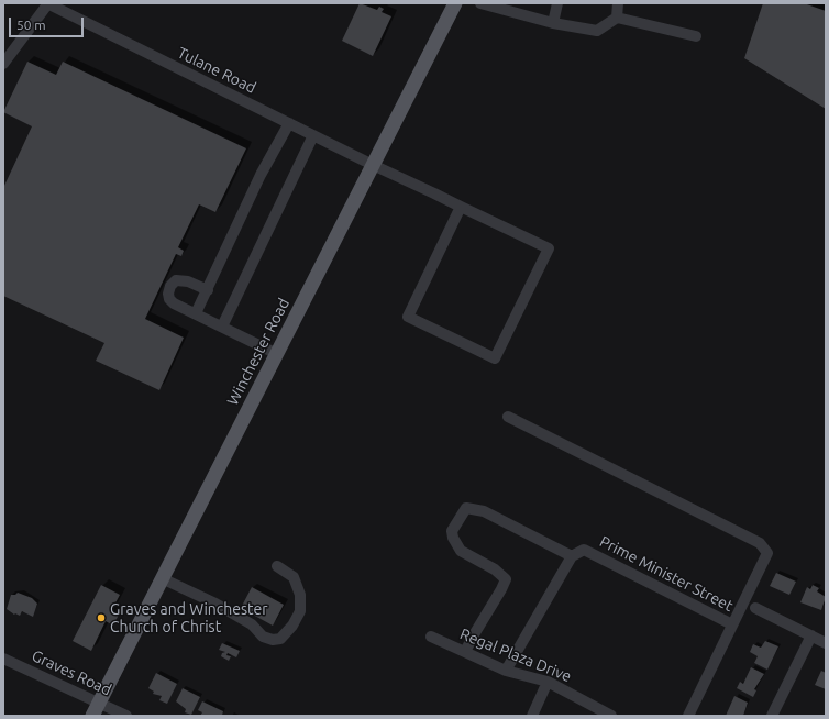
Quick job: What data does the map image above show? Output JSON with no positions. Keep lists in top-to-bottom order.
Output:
{
  "streets": {
    "main road": ["Winchester Road"],
    "street": [
      "Tulane Road",
      "Prime Minister Street",
      "Regal Plaza Drive",
      "Graves Road"
    ]
  },
  "crossings": [
    ["Tulane Road", "Winchester Road"],
    ["Winchester Road", "Graves Road"]
  ],
  "places": ["Graves and Winchester Church of Christ"],
  "scale_bar": "50 m"
}
